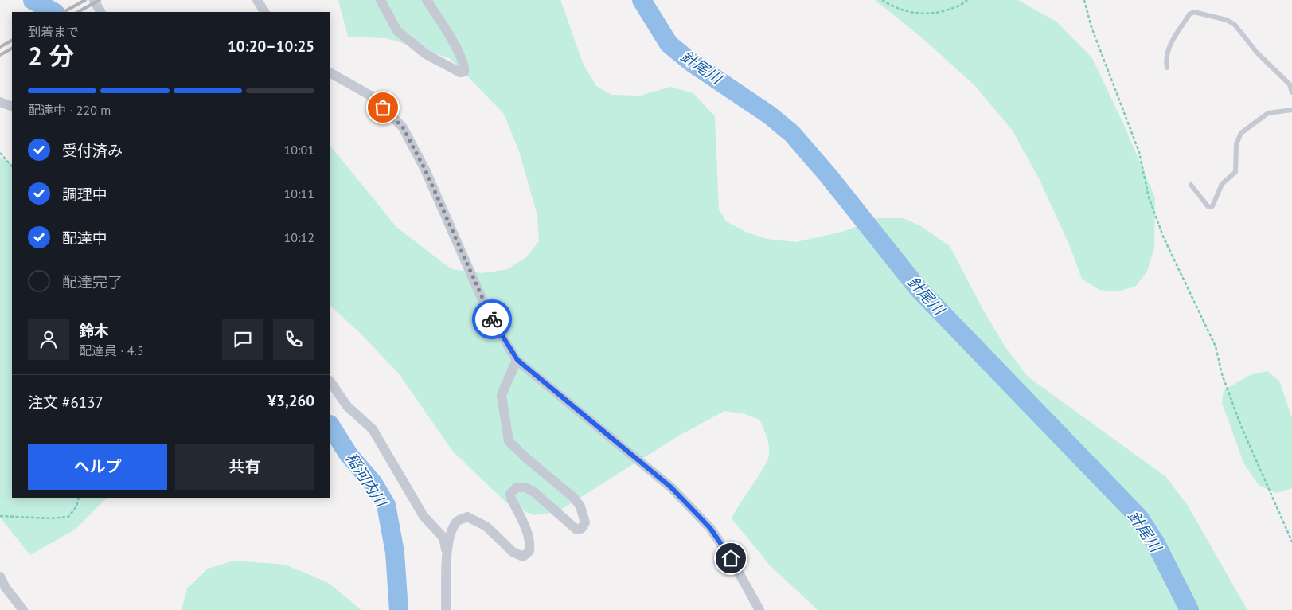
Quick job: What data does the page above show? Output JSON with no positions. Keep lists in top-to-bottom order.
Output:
{
  "water": ["針尾川", "稲河内川"],
  "page": {
    "heading": ["2 分", "到着まで", "10:20–10:25"],
    "panel": [
      "鈴木",
      "配達員 · 4.5",
      "注文 #6137",
      "¥3,260"
    ],
    "bar": "配達中 · 220 m",
    "list": [
      ["受付済み", "10:01"],
      ["調理中", "10:11"],
      ["配達中", "10:12"],
      "配達完了"
    ],
    "buttons": ["ヘルプ", "共有"]
  }
}
